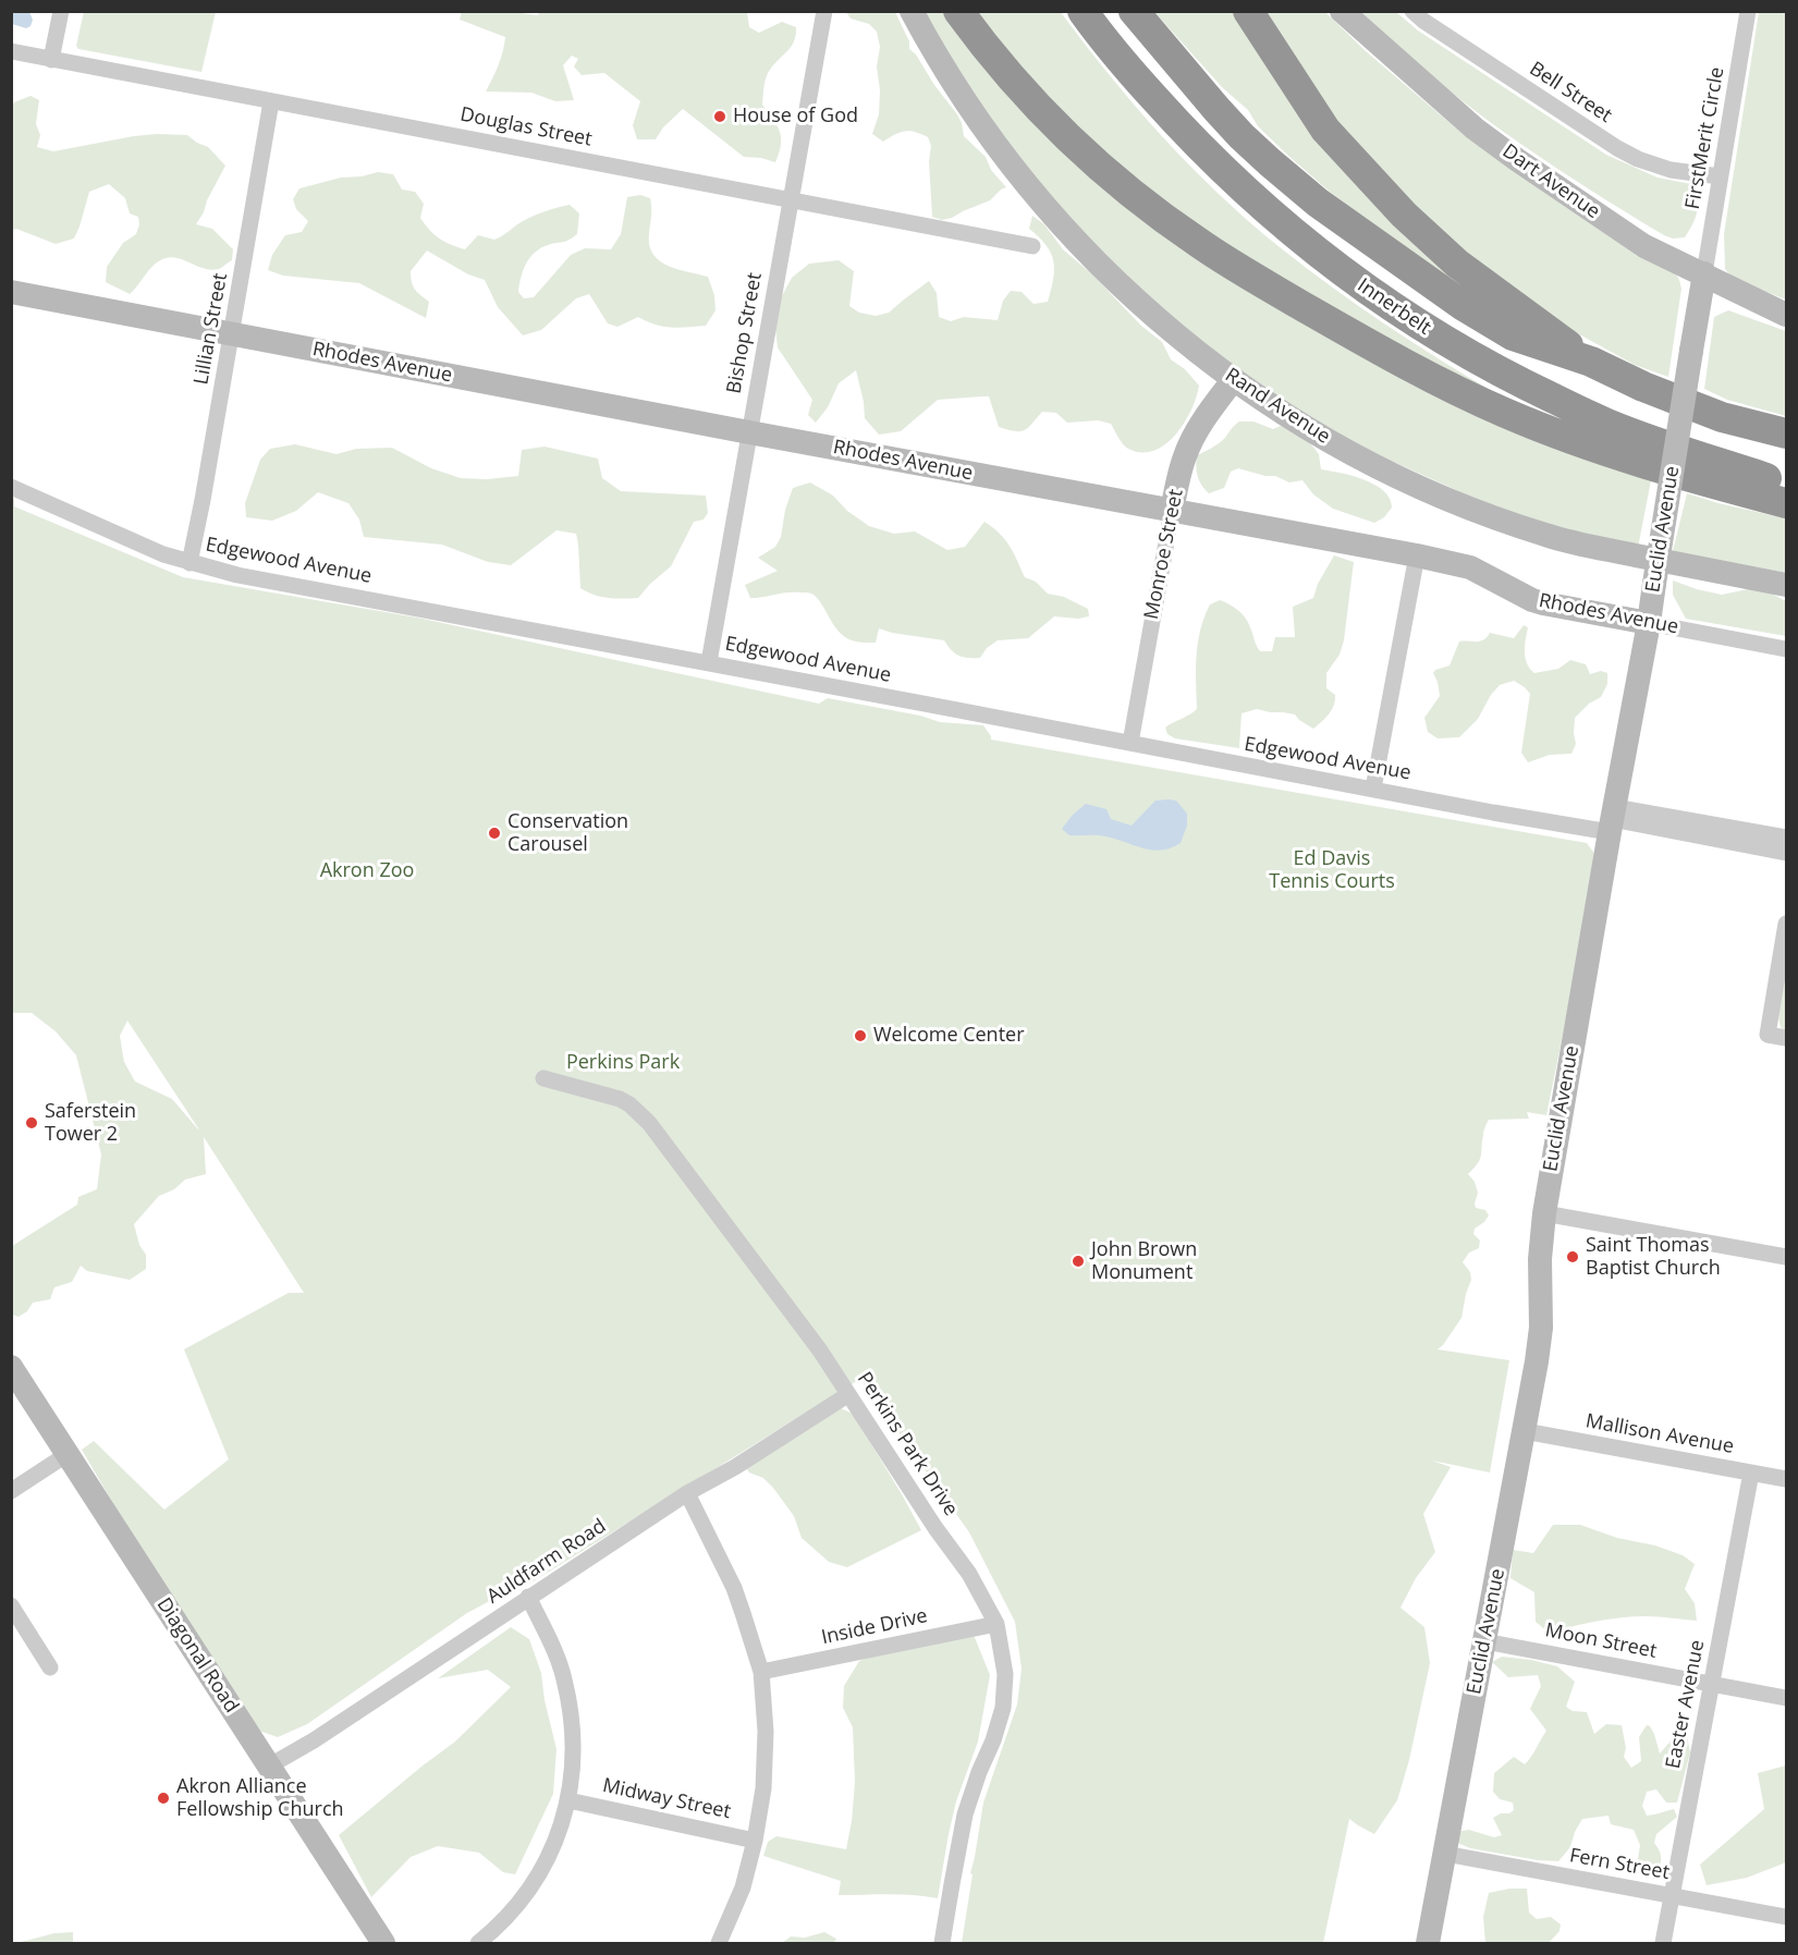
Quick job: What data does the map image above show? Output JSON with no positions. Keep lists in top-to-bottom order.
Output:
{
  "streets": {
    "highway": ["Innerbelt"],
    "street": [
      "Bell Street",
      "Douglas Street",
      "FirstMerit Circle",
      "Dart Avenue",
      "Lillian Street",
      "Bishop Street",
      "Rhodes Avenue",
      "Rand Avenue",
      "Euclid Avenue",
      "Monroe Street",
      "Edgewood Avenue",
      "Mallison Avenue",
      "Perkins Park Drive",
      "Auldfarm Road",
      "Inside Drive",
      "Moon Street",
      "Diagonal Road",
      "Easter Avenue",
      "Midway Street",
      "Fern Street"
    ]
  },
  "crossings": [
    ["Bell Street", "FirstMerit Circle"],
    ["Douglas Street", "Lillian Street"],
    ["Douglas Street", "Bishop Street"],
    ["FirstMerit Circle", "Dart Avenue"],
    ["FirstMerit Circle", "Euclid Avenue"],
    ["Dart Avenue", "Euclid Avenue"],
    ["Lillian Street", "Rhodes Avenue"],
    ["Lillian Street", "Edgewood Avenue"],
    ["Bishop Street", "Rhodes Avenue"],
    ["Bishop Street", "Edgewood Avenue"],
    ["Rhodes Avenue", "Euclid Avenue"],
    ["Rhodes Avenue", "Monroe Street"],
    ["Rand Avenue", "Monroe Street"],
    ["Euclid Avenue", "Edgewood Avenue"],
    ["Euclid Avenue", "Mallison Avenue"],
    ["Euclid Avenue", "Moon Street"],
    ["Euclid Avenue", "Fern Street"],
    ["Monroe Street", "Edgewood Avenue"],
    ["Mallison Avenue", "Easter Avenue"],
    ["Perkins Park Drive", "Auldfarm Road"],
    ["Perkins Park Drive", "Inside Drive"],
    ["Auldfarm Road", "Diagonal Road"],
    ["Moon Street", "Easter Avenue"],
    ["Easter Avenue", "Fern Street"]
  ],
  "parks": ["Ed Davis Tennis Courts", "Akron Zoo", "Perkins Park"],
  "places": [
    "House of God",
    "Conservation Carousel",
    "Welcome Center",
    "Saferstein Tower 2",
    "Saint Thomas Baptist Church",
    "John Brown Monument",
    "Akron Alliance Fellowship Church"
  ]
}
